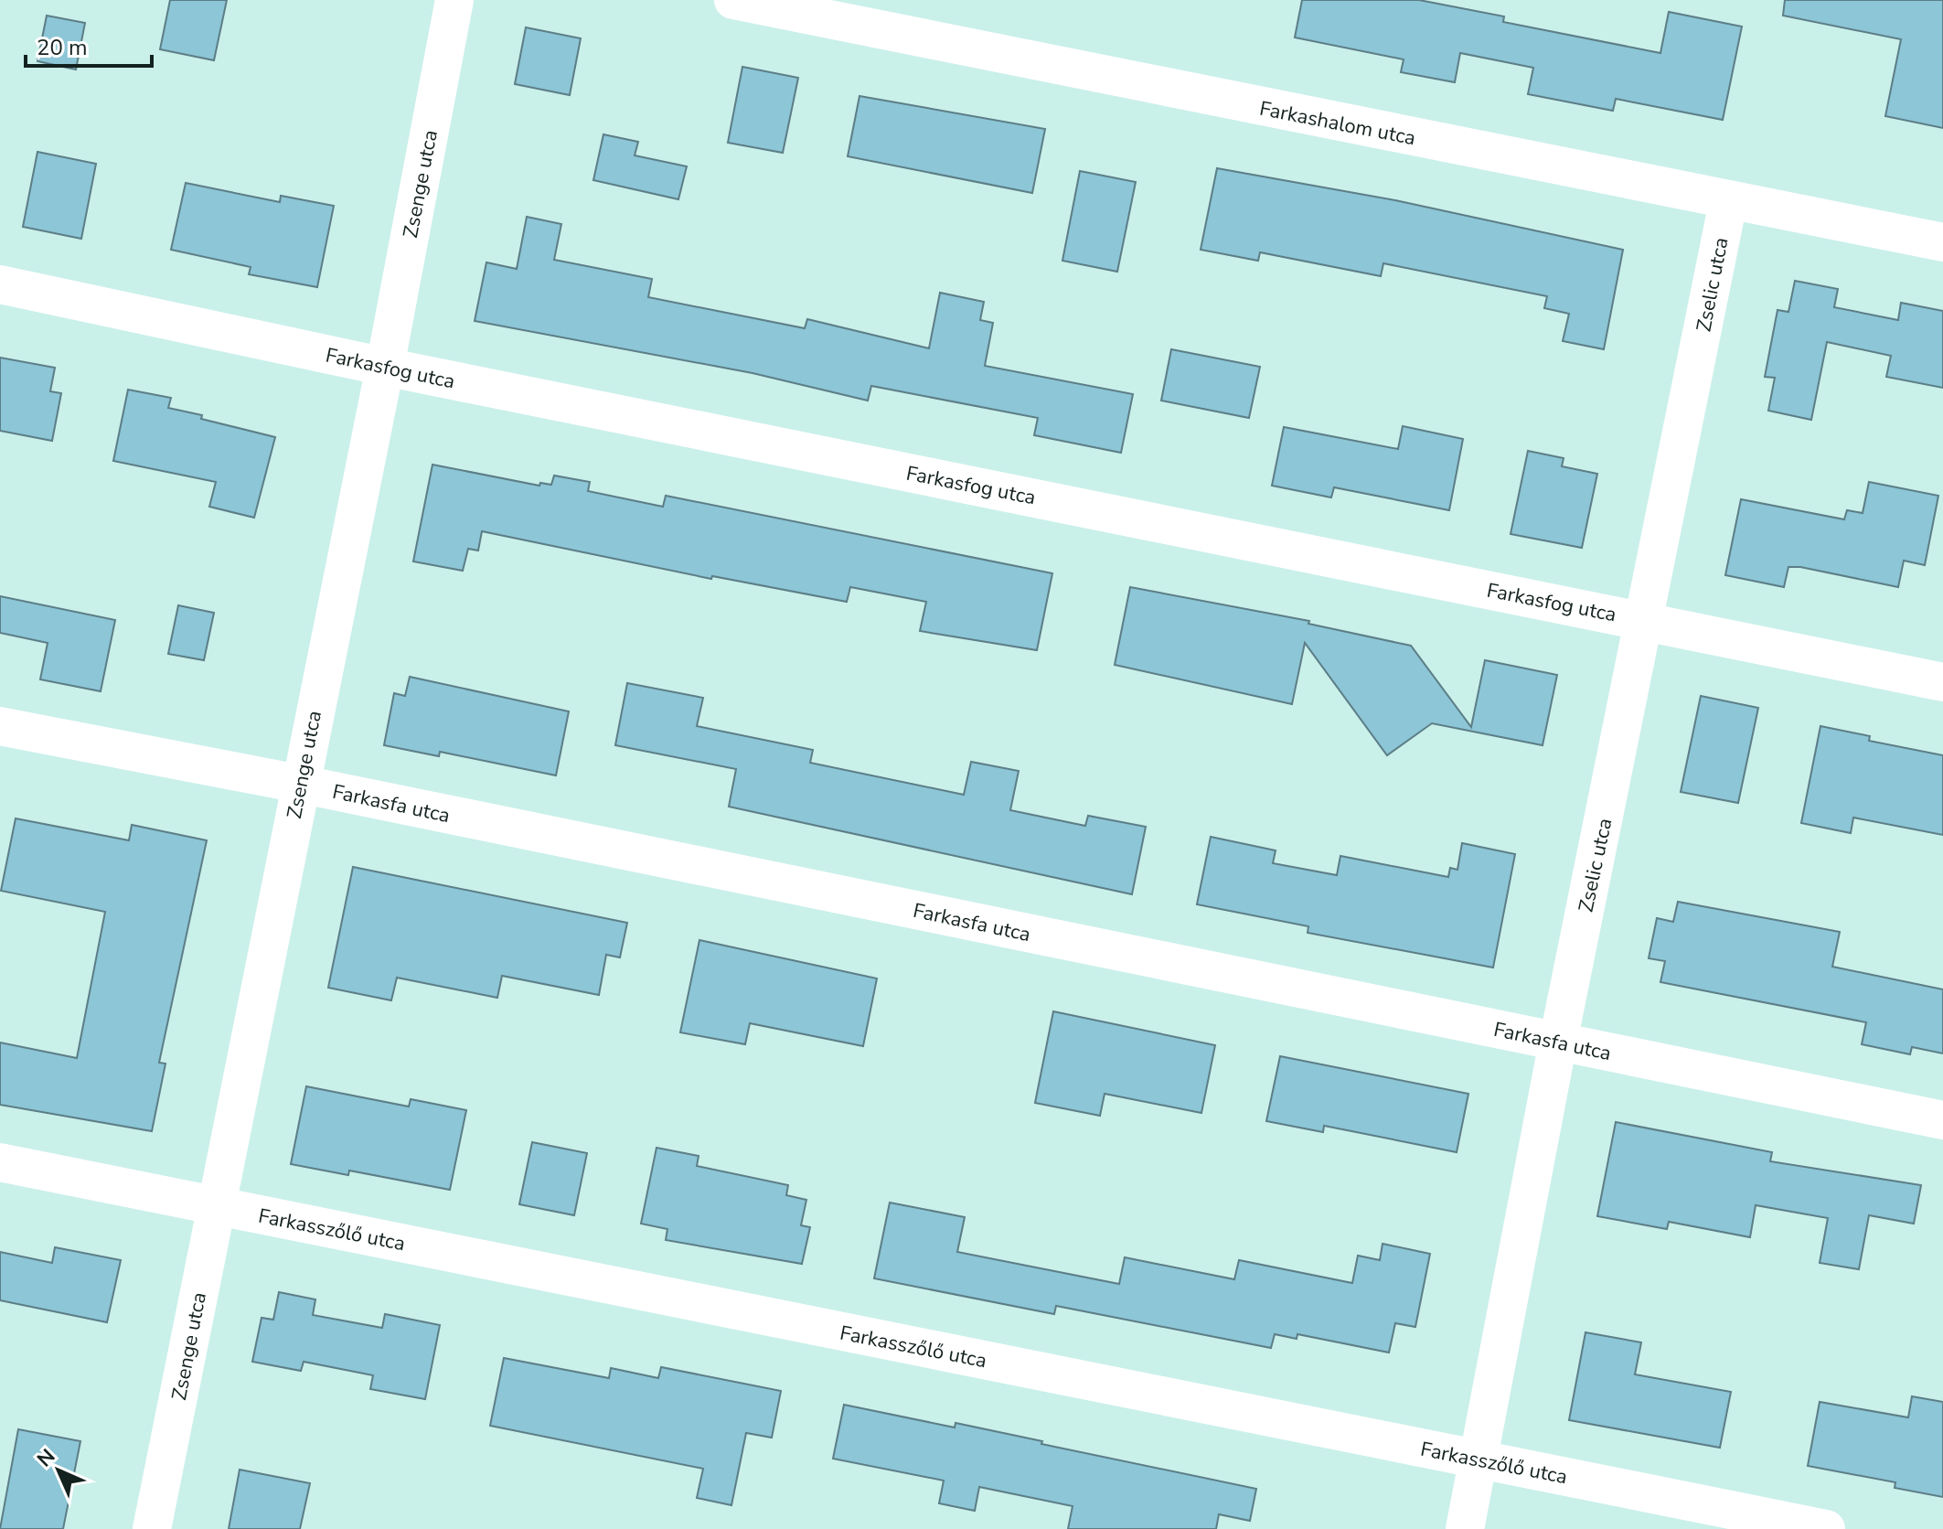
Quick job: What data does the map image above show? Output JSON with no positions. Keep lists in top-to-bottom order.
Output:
{
  "streets": {
    "street": [
      "Farkashalom utca",
      "Zsenge utca",
      "Zselic utca",
      "Farkasfog utca",
      "Farkasfa utca",
      "Farkasszőlő utca"
    ]
  },
  "crossings": [
    ["Farkashalom utca", "Zselic utca"],
    ["Zsenge utca", "Farkasfog utca"],
    ["Zsenge utca", "Farkasfa utca"],
    ["Zsenge utca", "Farkasszőlő utca"],
    ["Zselic utca", "Farkasfog utca"],
    ["Zselic utca", "Farkasfa utca"],
    ["Zselic utca", "Farkasszőlő utca"]
  ],
  "scale_bar": "20 m",
  "north": "top left"
}
